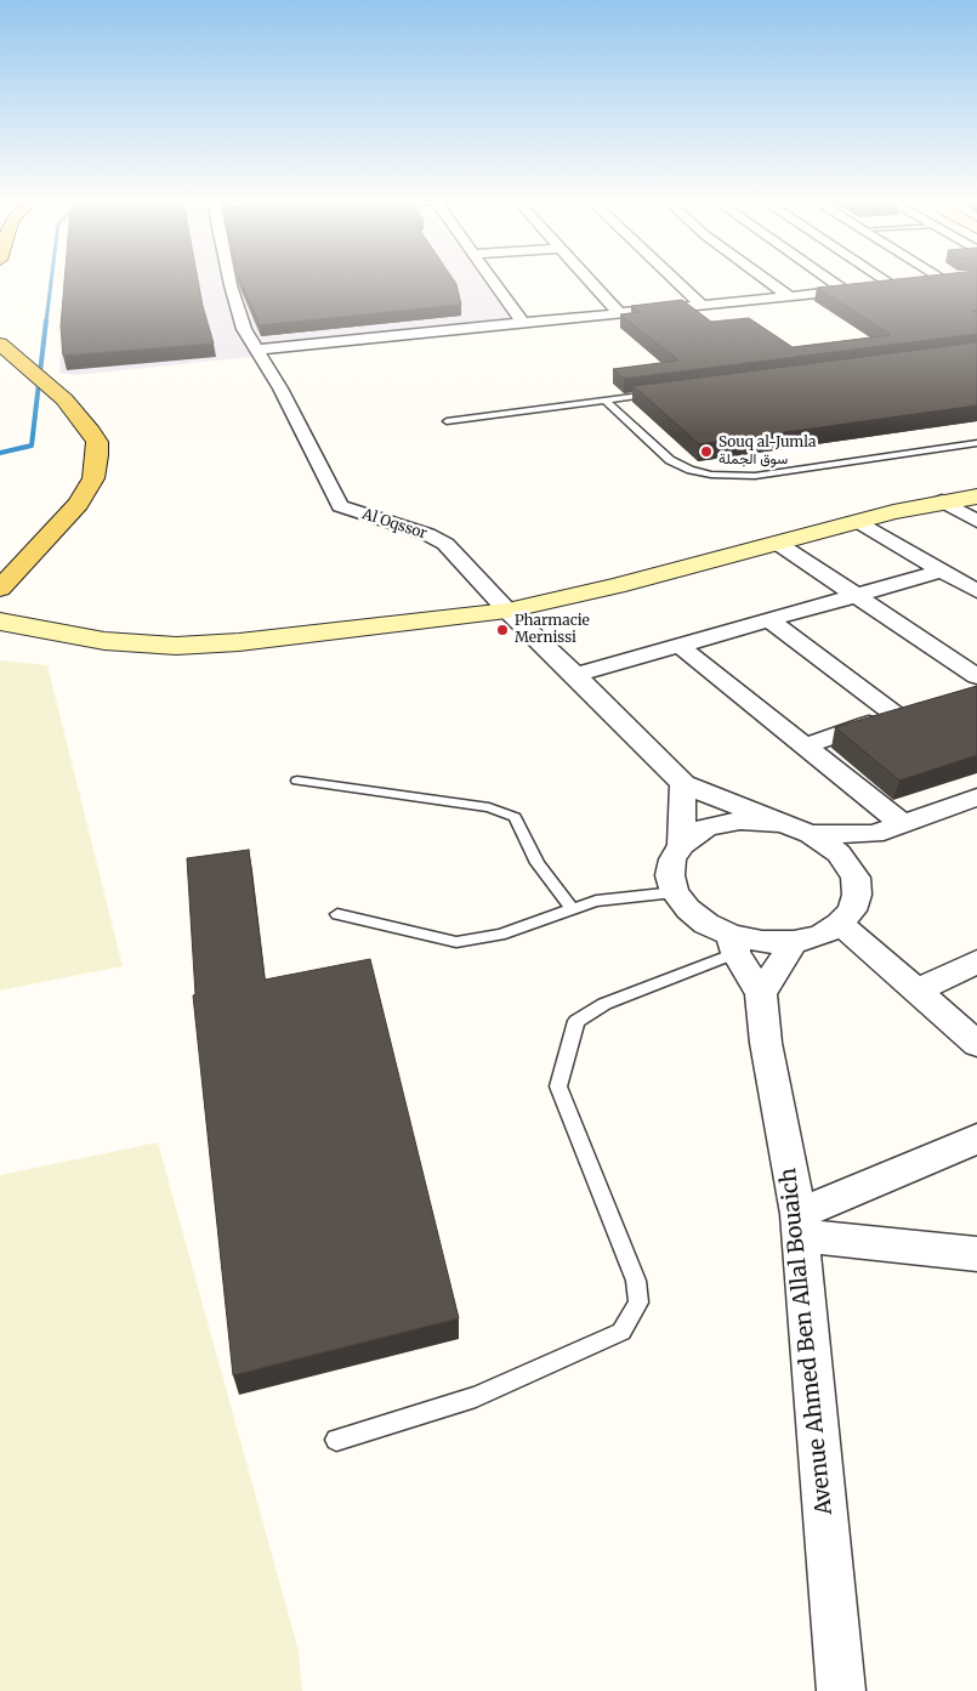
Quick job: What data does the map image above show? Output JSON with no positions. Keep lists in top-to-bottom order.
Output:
{
  "streets": {
    "street": ["Al Oqssor", "Avenue Ahmed Ben Allal Bouaich"]
  },
  "crossings": [
    ["Al Oqssor", "Avenue Ahmed Ben Allal Bouaich"]
  ],
  "places": ["Souq al-Jumla سوق الجملة", "Pharmacie Mernissi"]
}
